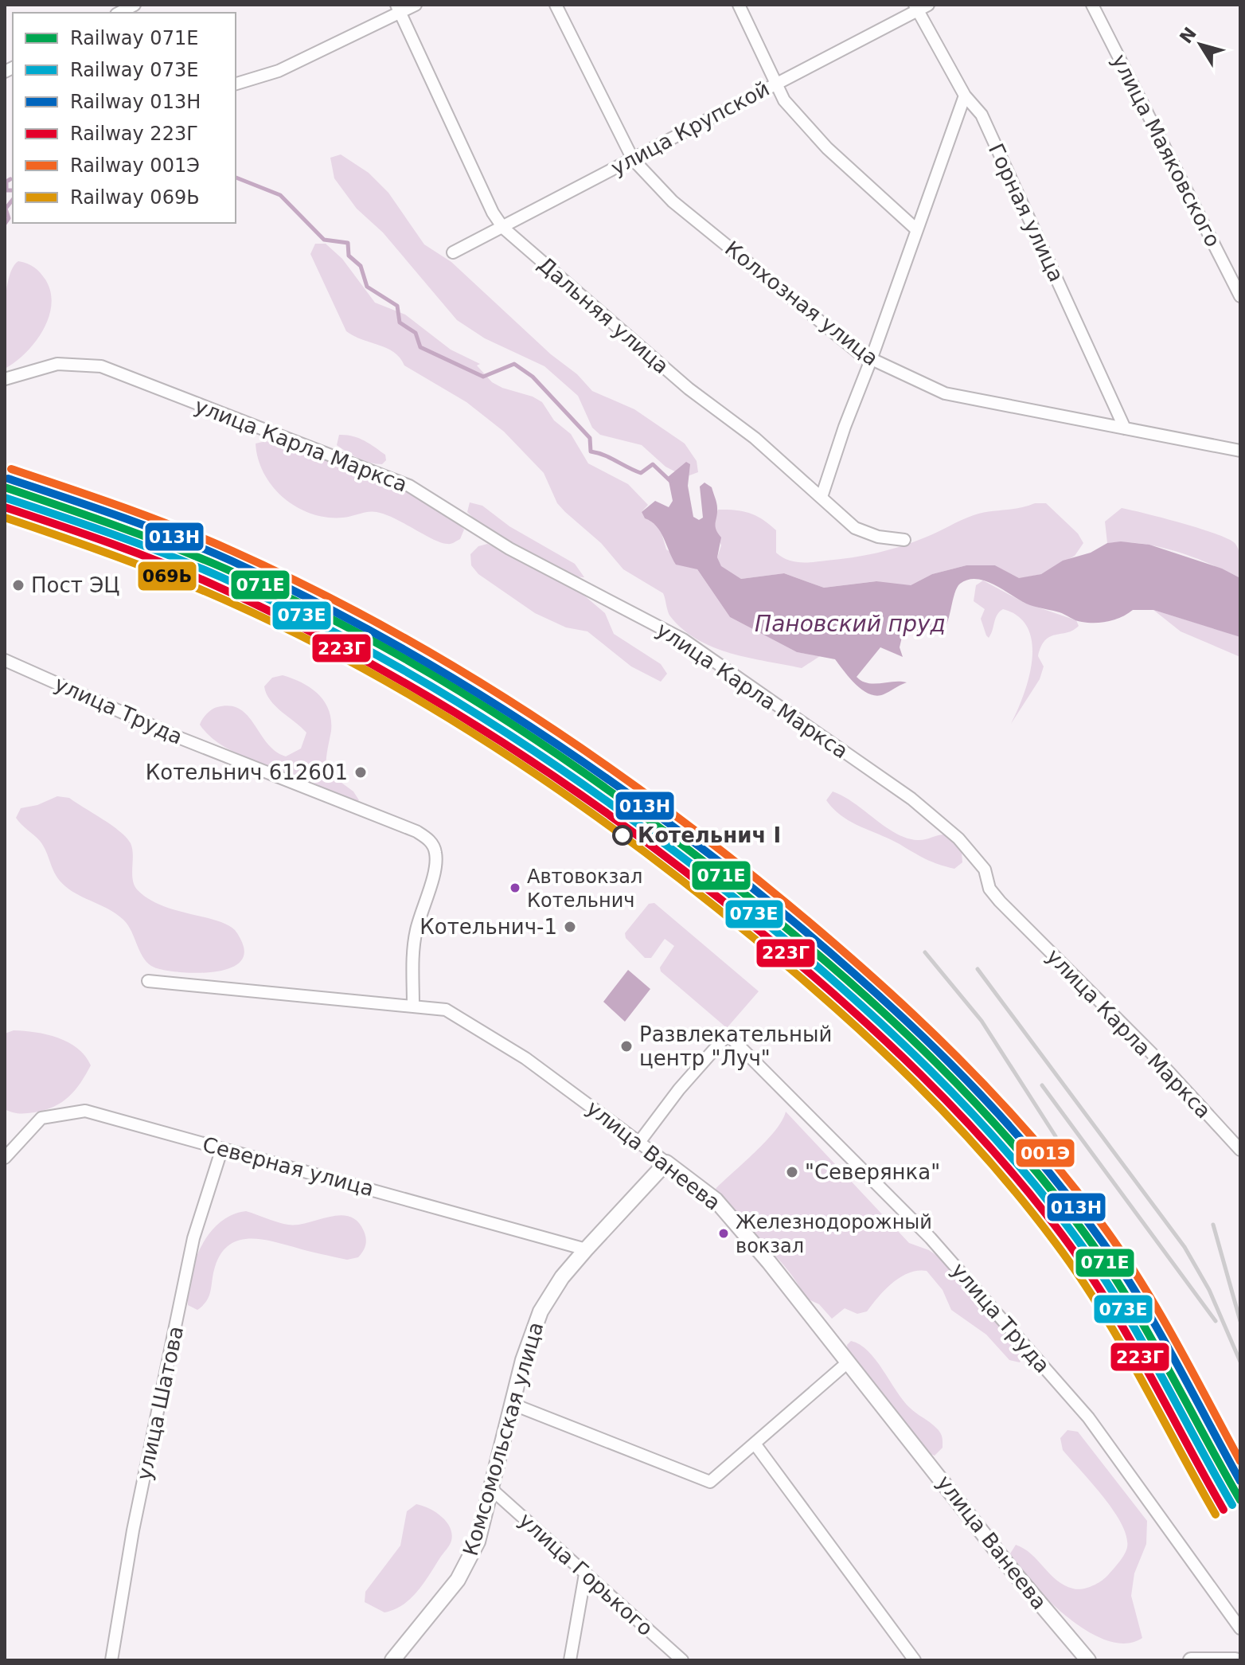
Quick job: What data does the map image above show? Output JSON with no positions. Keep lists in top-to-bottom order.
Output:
{
  "streets": {
    "street": [
      "улица Крупской",
      "улица Маяковского",
      "Горная улица",
      "Колхозная улица",
      "Дальняя улица",
      "улица Карла Маркса",
      "улица Труда",
      "улица Ванеева",
      "Северная улица",
      "улица Шатова",
      "Комсомольская улица",
      "улица Горького"
    ]
  },
  "crossings": [
    ["улица Крупской", "Горная улица"],
    ["улица Крупской", "Колхозная улица"],
    ["улица Крупской", "Дальняя улица"],
    ["Горная улица", "Колхозная улица"],
    ["улица Труда", "улица Ванеева"],
    ["улица Ванеева", "Комсомольская улица"],
    ["Северная улица", "улица Шатова"],
    ["Северная улица", "Комсомольская улица"],
    ["Комсомольская улица", "улица Горького"]
  ],
  "water": ["Пановский пруд"],
  "places": [
    "Пост ЭЦ",
    "Котельнич 612601",
    "Котельнич I",
    "Автовокзал Котельнич",
    "Котельнич-1",
    "Развлекательный центр \"Луч\"",
    "\"Северянка\"",
    "Железнодорожный вокзал"
  ],
  "lines": [
    "rail line 001Э",
    "rail line 013Н",
    "rail line 071Е",
    "rail line 073Е",
    "rail line 223Г",
    "rail line 069Ь"
  ],
  "legend": [
    "Railway 071Е",
    "Railway 073Е",
    "Railway 013Н",
    "Railway 223Г",
    "Railway 001Э",
    "Railway 069Ь"
  ],
  "north": "top left"
}
